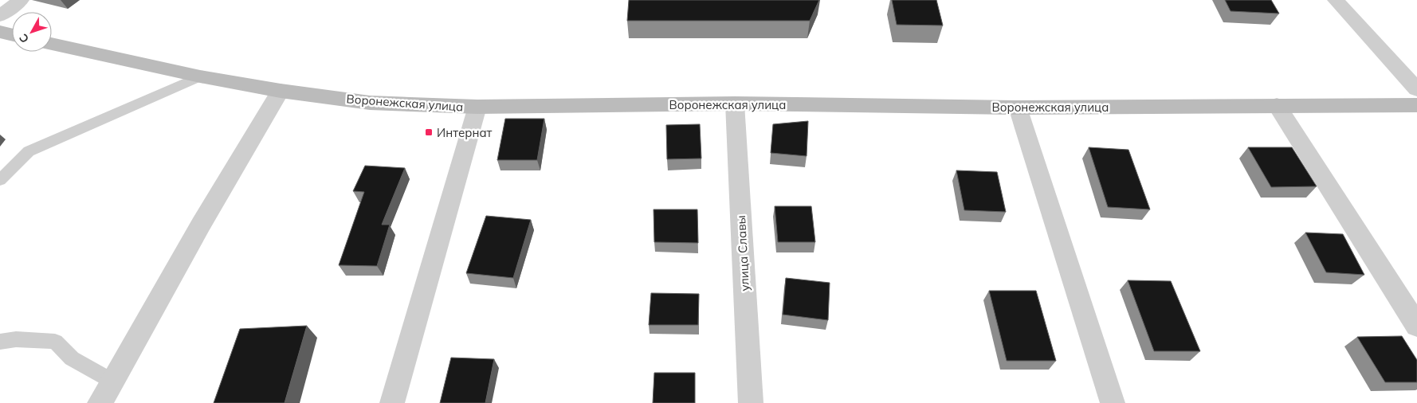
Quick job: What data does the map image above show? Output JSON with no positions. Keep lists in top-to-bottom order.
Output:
{
  "streets": {
    "street": ["Воронежская улица", "улица Славы"]
  },
  "crossings": [
    ["Воронежская улица", "улица Славы"]
  ],
  "places": {
    "transit": ["Интернат"]
  },
  "north": "bottom left"
}
